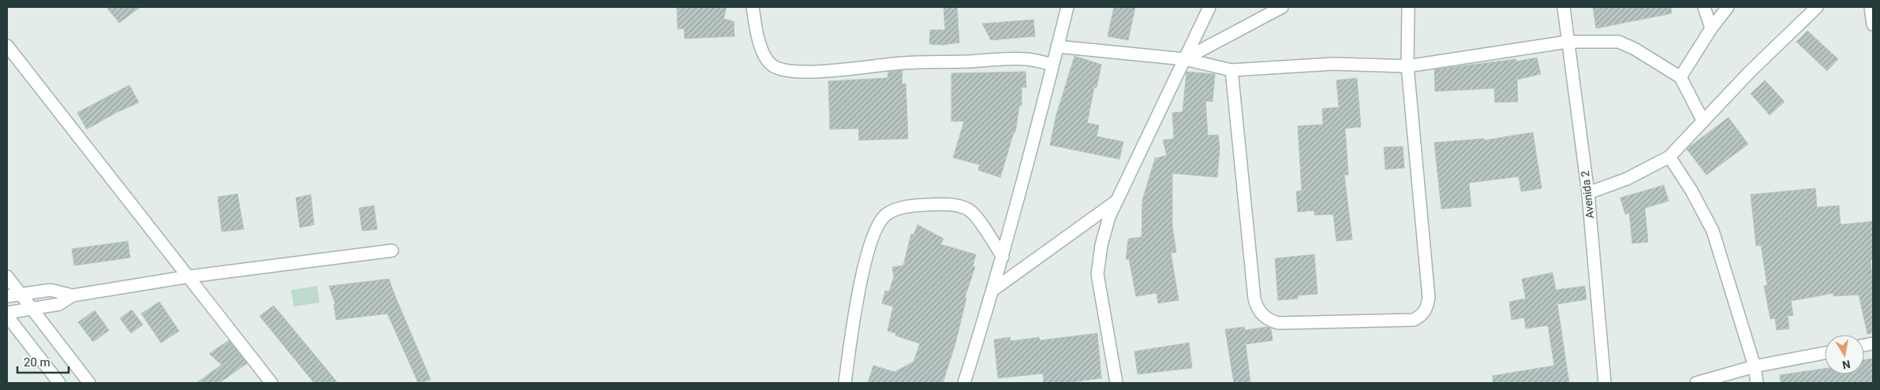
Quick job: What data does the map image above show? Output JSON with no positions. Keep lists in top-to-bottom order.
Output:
{
  "streets": {
    "street": ["Avenida 2"]
  },
  "scale_bar": "20 m",
  "north": "bottom"
}
